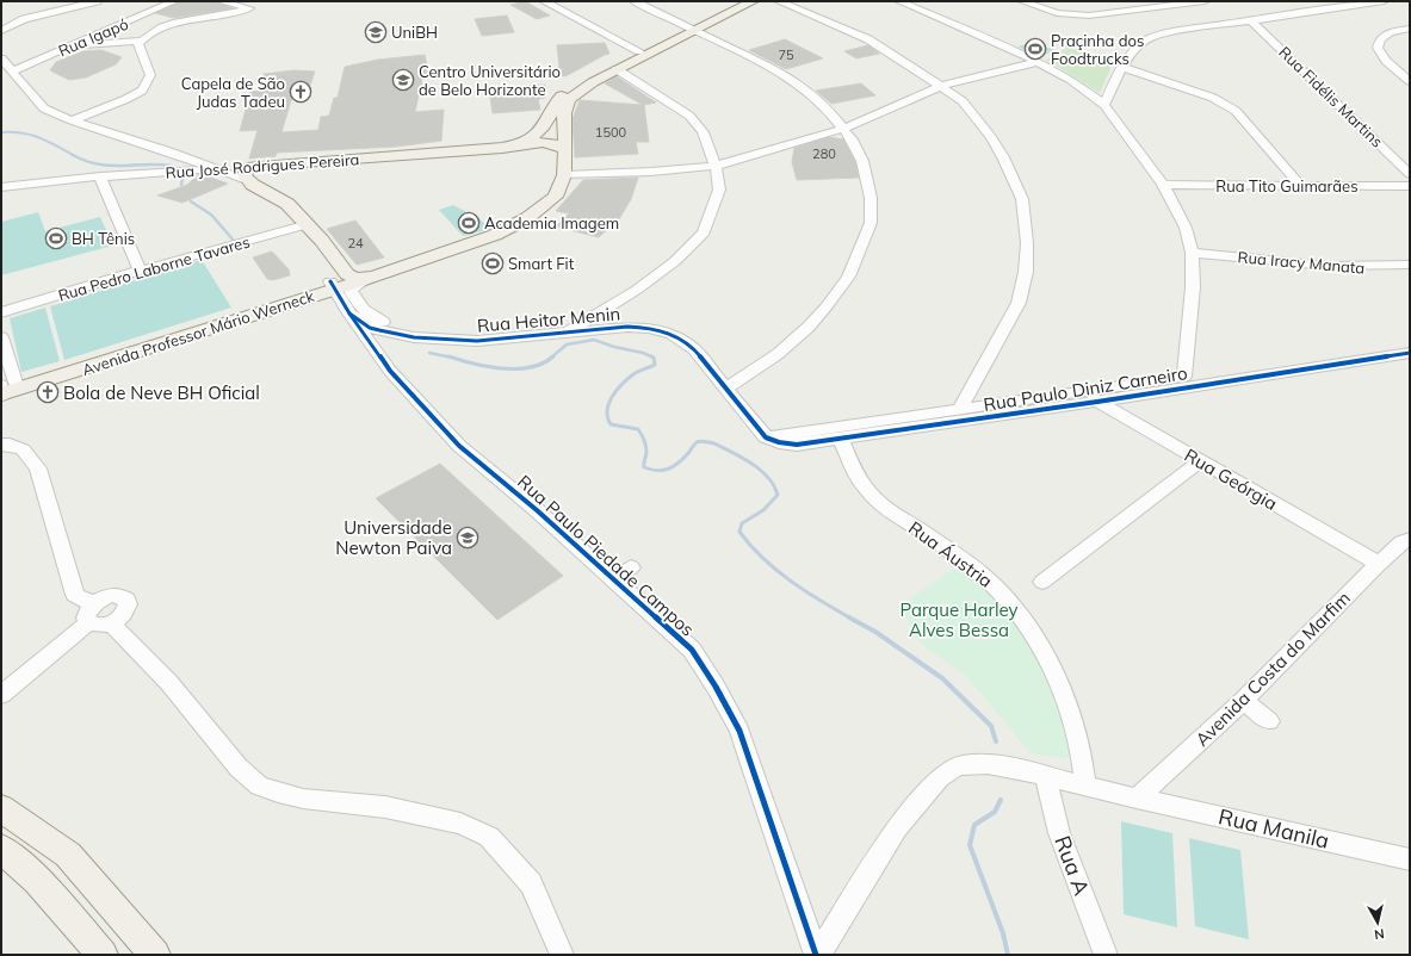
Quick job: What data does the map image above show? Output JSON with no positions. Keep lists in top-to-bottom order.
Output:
{
  "streets": {
    "main road": ["Rua José Rodrigues Pereira", "Avenida Professor Mário Werneck"],
    "street": [
      "Rua Igapó",
      "Rua Fidélis Martins",
      "Rua Tito Guimarães",
      "Rua Iracy Manata",
      "Rua Pedro Laborne Tavares",
      "Rua Heitor Menin",
      "Rua Paulo Diniz Carneiro",
      "Rua Geórgia",
      "Rua Áustria",
      "Rua Paulo Piedade Campos",
      "Avenida Costa do Marfim",
      "Rua Manila",
      "Rua A"
    ]
  },
  "crossings": [
    ["Rua José Rodrigues Pereira", "Avenida Professor Mário Werneck"],
    ["Rua Heitor Menin", "Avenida Professor Mário Werneck"],
    ["Rua Heitor Menin", "Rua Paulo Diniz Carneiro"],
    ["Rua Heitor Menin", "Rua Paulo Piedade Campos"],
    ["Avenida Professor Mário Werneck", "Rua Paulo Piedade Campos"],
    ["Rua Paulo Diniz Carneiro", "Rua Geórgia"],
    ["Rua Paulo Diniz Carneiro", "Rua Áustria"],
    ["Rua Geórgia", "Avenida Costa do Marfim"],
    ["Rua Áustria", "Rua Manila"],
    ["Rua Paulo Piedade Campos", "Rua Manila"],
    ["Avenida Costa do Marfim", "Rua Manila"],
    ["Rua Manila", "Rua A"]
  ],
  "parks": ["Parque Harley Alves Bessa"],
  "places": {
    "school or university": ["UniBH", "Centro Universitário de Belo Horizonte", "Universidade Newton Paiva"],
    "sports": [
      "Praçinha dos Foodtrucks",
      "Academia Imagem",
      "BH Tênis",
      "Smart Fit"
    ],
    "church": ["Capela de São Judas Tadeu", "Bola de Neve BH Oficial"]
  },
  "house_numbers": [
    "75",
    "1500",
    "280",
    "24"
  ],
  "north": "bottom"
}
